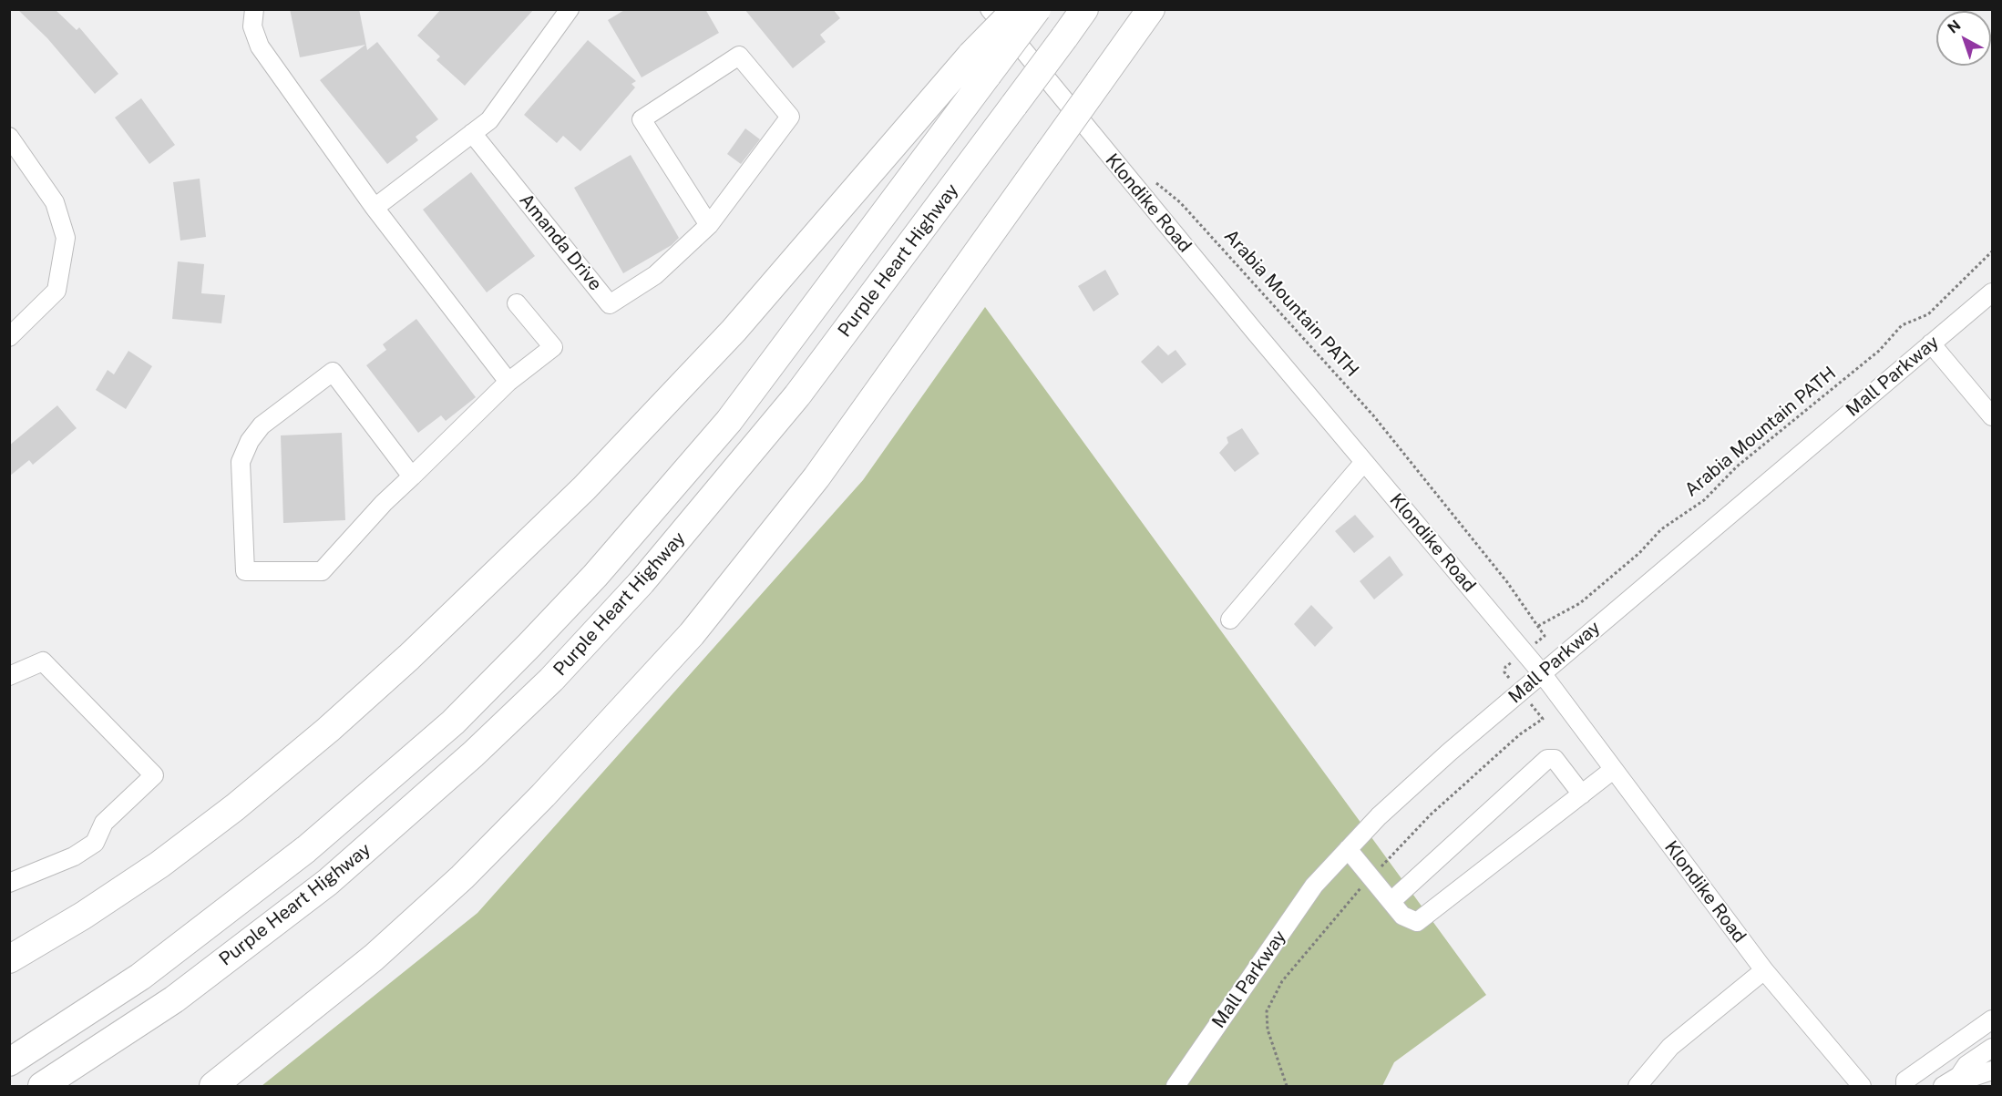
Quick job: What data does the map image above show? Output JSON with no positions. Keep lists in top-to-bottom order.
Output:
{
  "streets": {
    "highway": ["Purple Heart Highway"],
    "street": ["Klondike Road", "Amanda Drive", "Mall Parkway"],
    "path": ["Arabia Mountain PATH"]
  },
  "crossings": [
    ["Klondike Road", "Mall Parkway"]
  ],
  "north": "top left"
}
